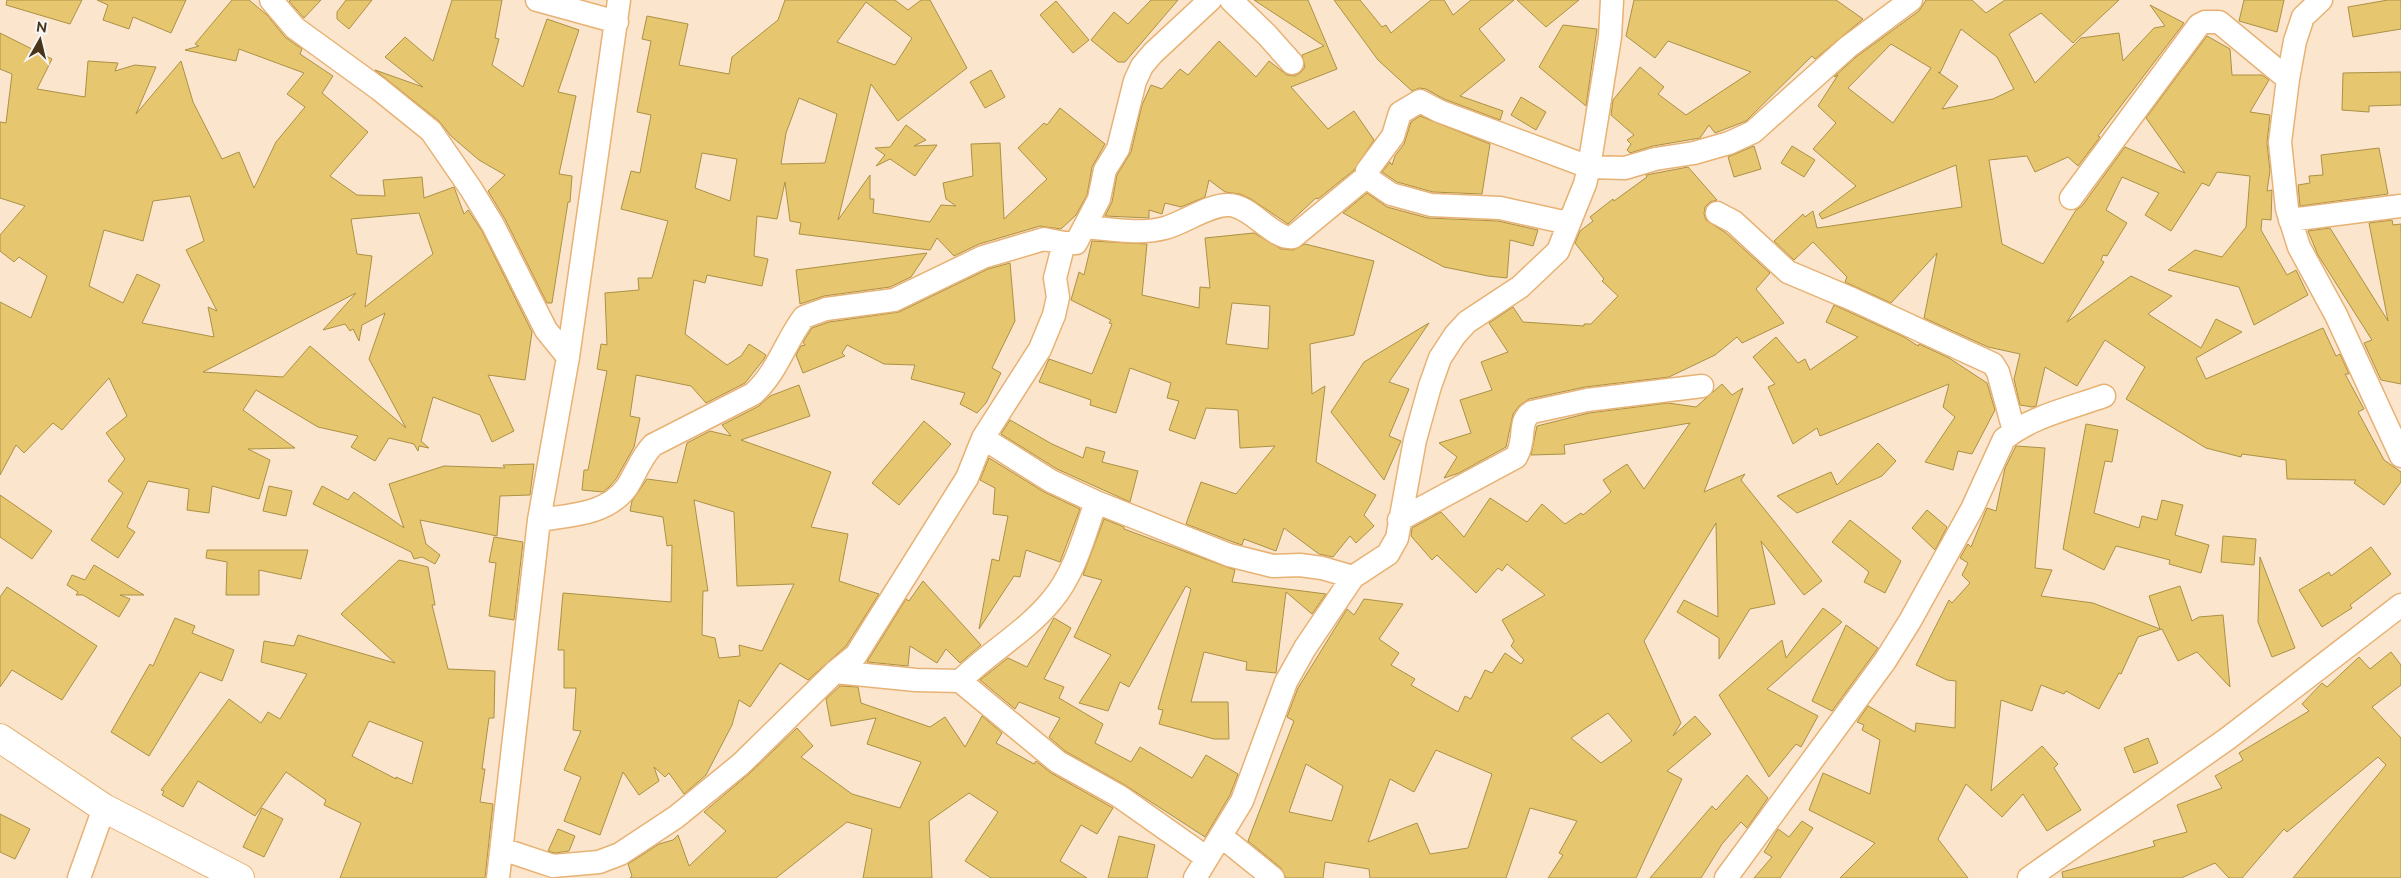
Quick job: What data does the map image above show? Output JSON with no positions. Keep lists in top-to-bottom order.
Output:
{
  "north": "top"
}
